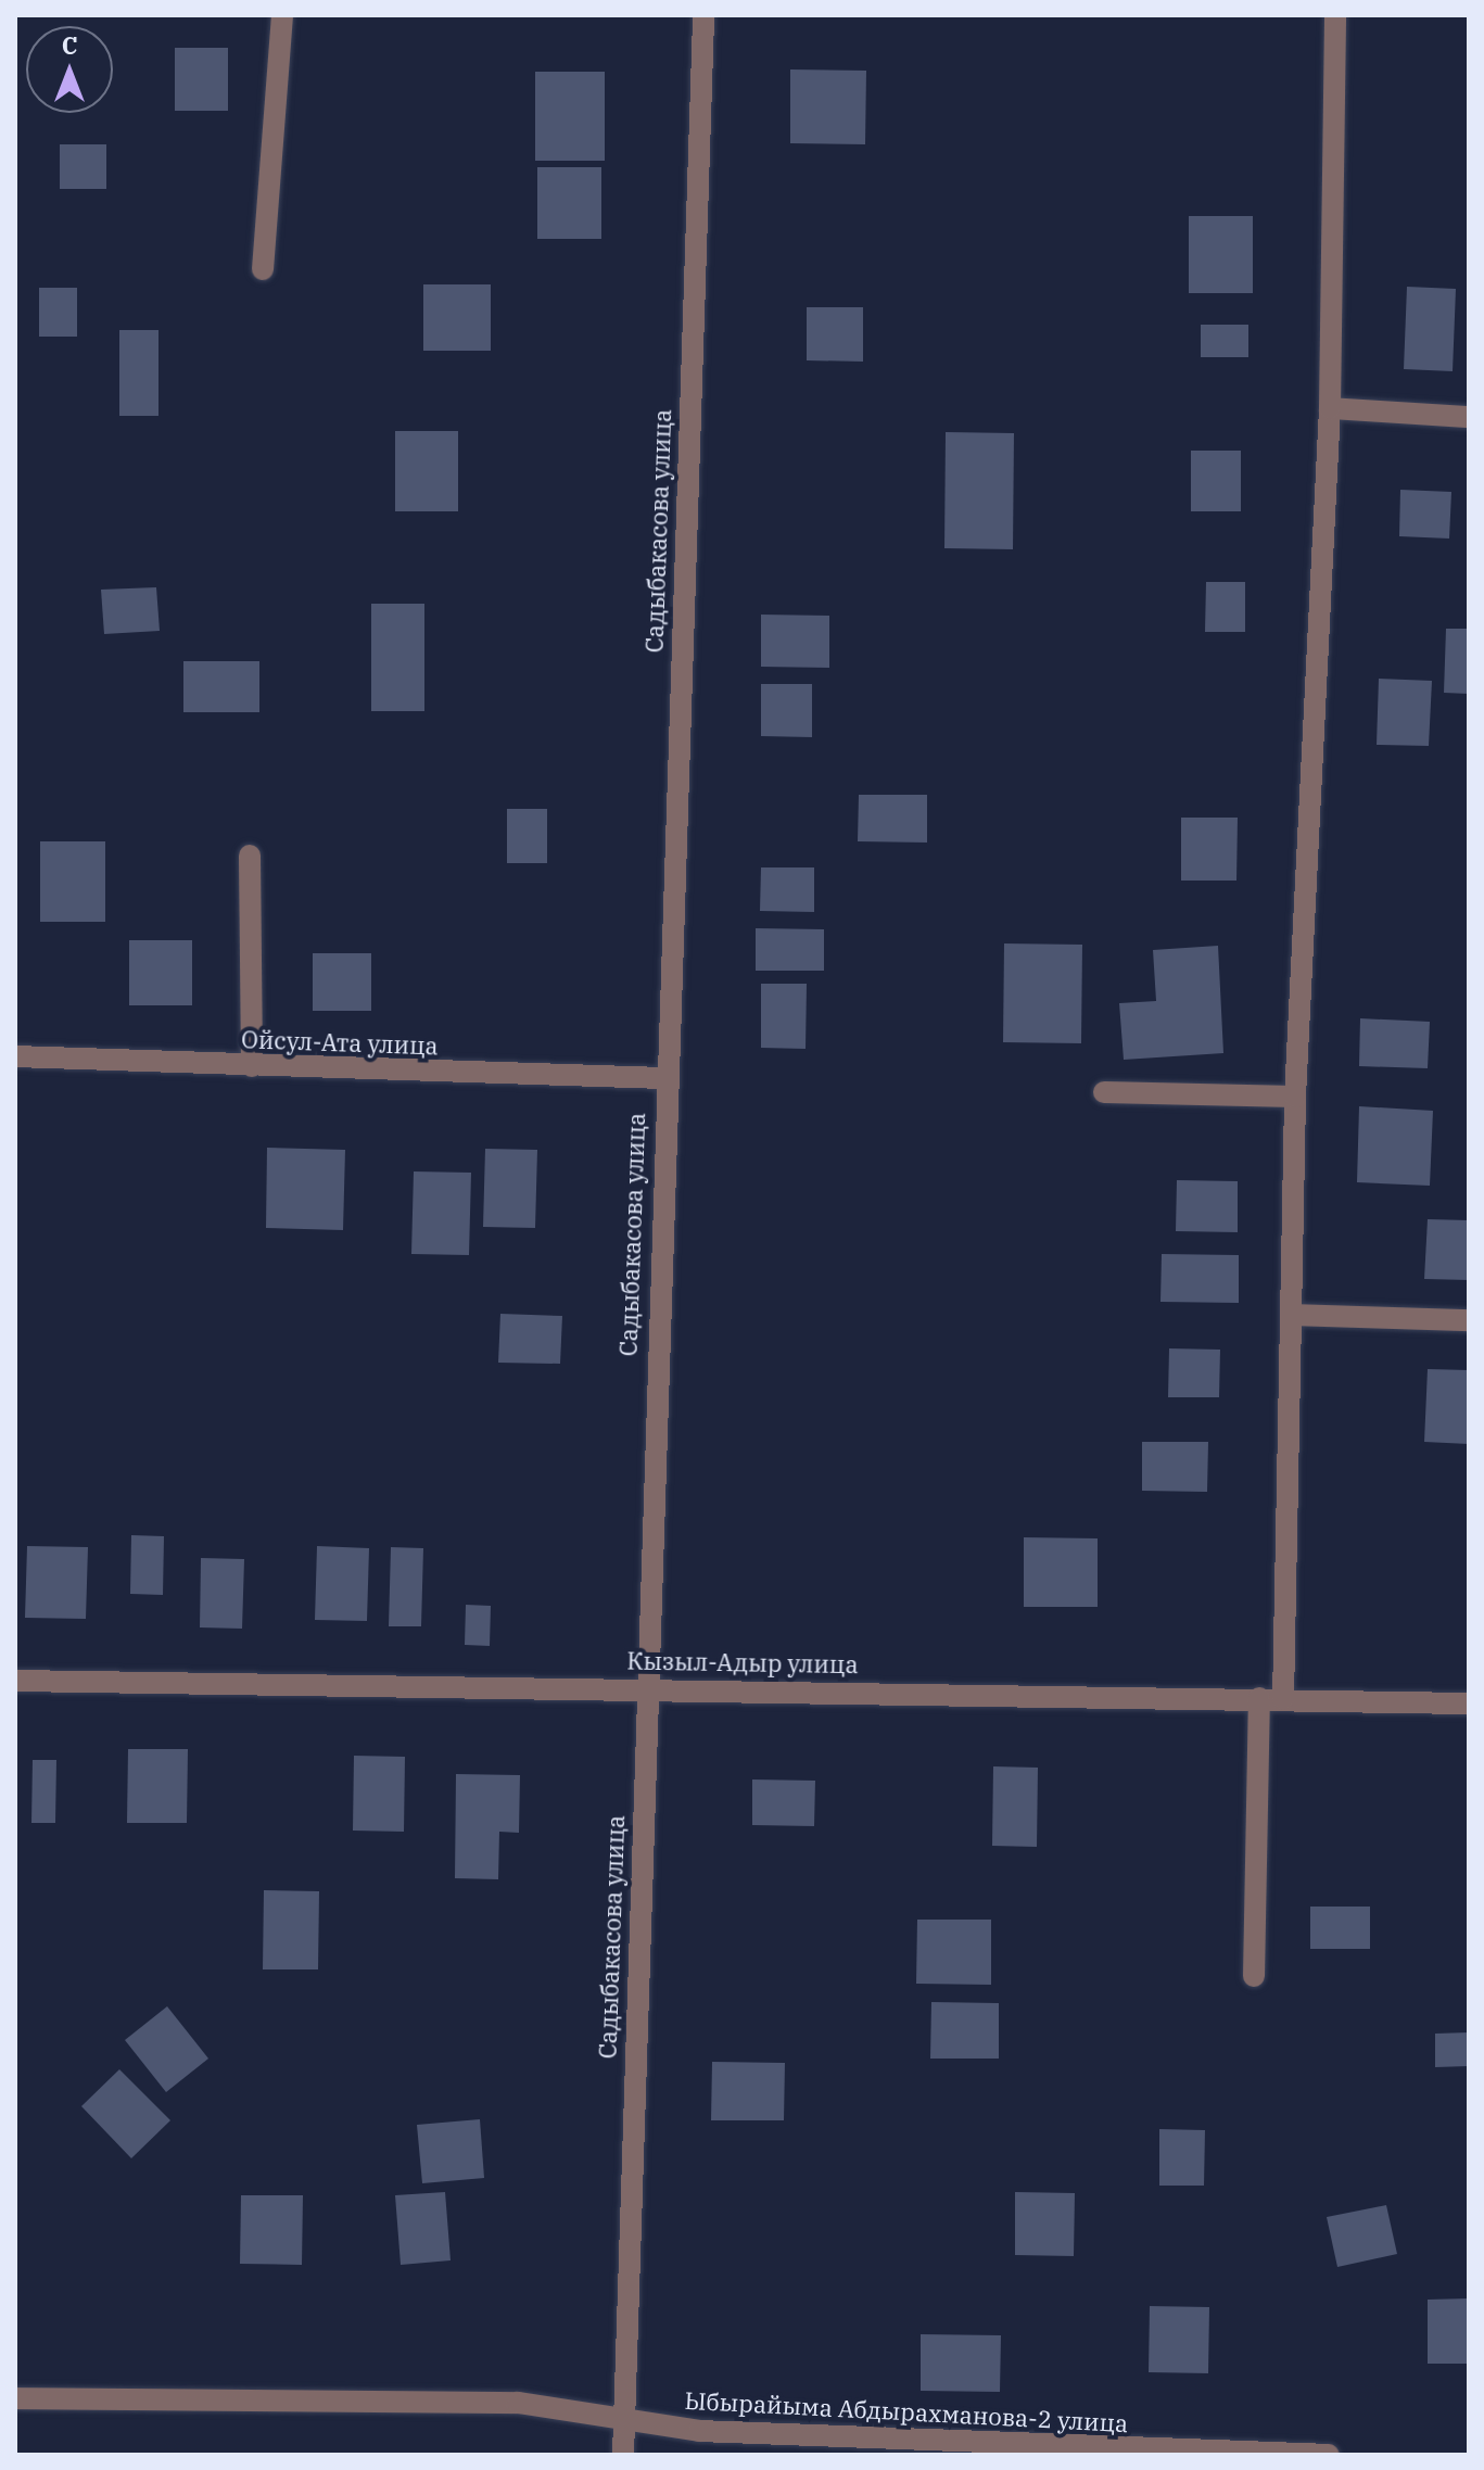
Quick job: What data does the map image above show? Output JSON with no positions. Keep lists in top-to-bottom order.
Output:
{
  "streets": {
    "street": [
      "Садыбакасова улица",
      "Ойсул-Ата улица",
      "Кызыл-Адыр улица",
      "Ыбырайыма Абдырахманова-2 улица"
    ]
  },
  "crossings": [
    ["Садыбакасова улица", "Ойсул-Ата улица"],
    ["Садыбакасова улица", "Кызыл-Адыр улица"],
    ["Садыбакасова улица", "Ыбырайыма Абдырахманова-2 улица"]
  ],
  "north": "top"
}
